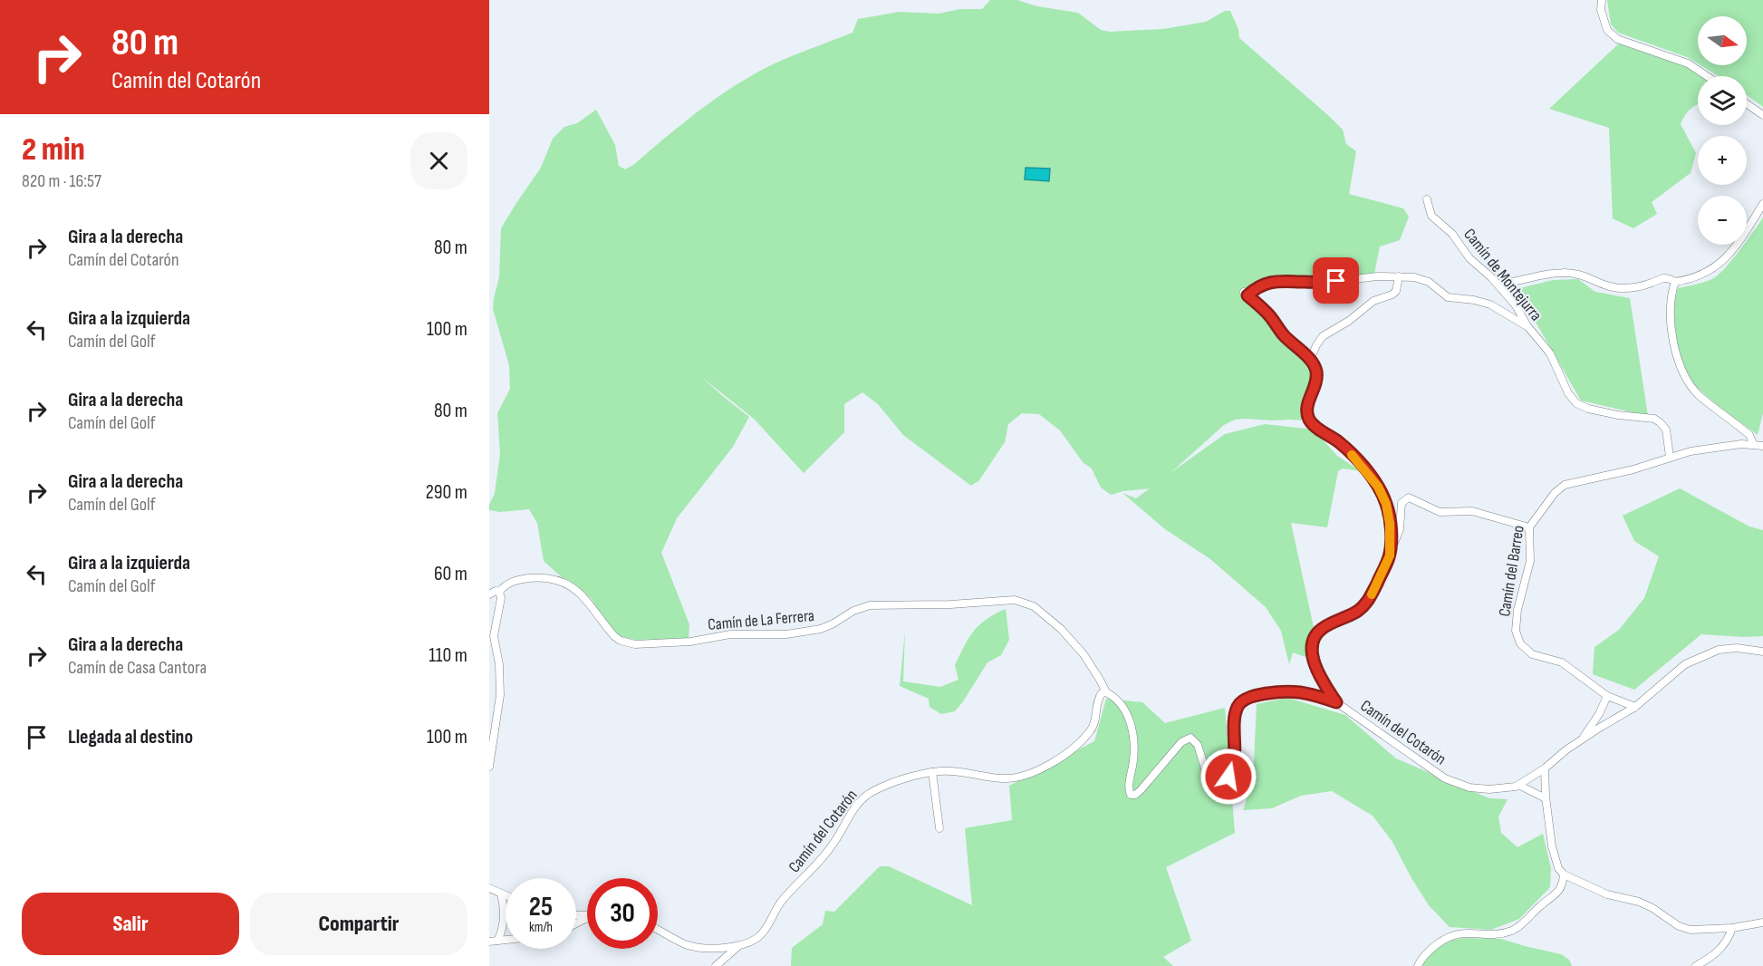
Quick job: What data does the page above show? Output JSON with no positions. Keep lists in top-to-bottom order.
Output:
{
  "streets": {
    "street": [
      "Camín de Montejurra",
      "Camín del Barreo",
      "Camín de La Ferrera",
      "Camín del Cotarón"
    ]
  },
  "crossings": [
    ["Camín de Montejurra", "Camín del Barreo"],
    ["Camín del Barreo", "Camín del Cotarón"],
    ["Camín de La Ferrera", "Camín del Cotarón"]
  ],
  "north": "right",
  "page": {
    "turn": ["80 m", "Camín del Cotarón"],
    "map_buttons": ["+", "−"],
    "heading": ["2 min", "820 m · 16:57"],
    "list": [
      {
        "name": "Gira a la derecha",
        "note": "Camín del Cotarón",
        "value": "80 m"
      },
      {
        "name": "Gira a la izquierda",
        "note": "Camín del Golf",
        "value": "100 m"
      },
      {
        "name": "Gira a la derecha",
        "note": "Camín del Golf",
        "value": "80 m"
      },
      {
        "name": "Gira a la derecha",
        "note": "Camín del Golf",
        "value": "290 m"
      },
      {
        "name": "Gira a la izquierda",
        "note": "Camín del Golf",
        "value": "60 m"
      },
      {
        "name": "Gira a la derecha",
        "note": "Camín de Casa Cantora",
        "value": "110 m"
      },
      {
        "name": "Llegada al destino",
        "value": "100 m"
      }
    ],
    "speed": "25 km/h",
    "limit": "30",
    "buttons": ["Salir", "Compartir"]
  }
}
